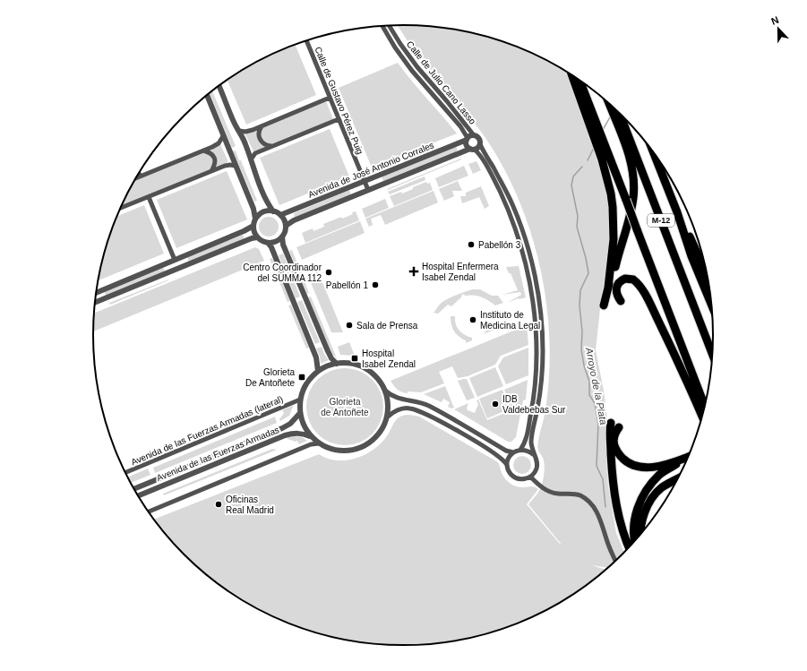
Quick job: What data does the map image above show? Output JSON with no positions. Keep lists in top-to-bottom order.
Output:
{
  "streets": {
    "highway": ["M-12"],
    "street": [
      "Calle de Julio Cano Lasso",
      "Calle de Gustavo Pérez Puig",
      "Avenida de José Antonio Corrales",
      "Avenida de las Fuerzas Armadas (lateral)",
      "Avenida de las Fuerzas Armadas"
    ]
  },
  "crossings": [
    ["Calle de Julio Cano Lasso", "Avenida de José Antonio Corrales"],
    ["Calle de Gustavo Pérez Puig", "Avenida de José Antonio Corrales"],
    ["Avenida de las Fuerzas Armadas (lateral)", "Avenida de las Fuerzas Armadas"]
  ],
  "water": ["Arroyo de la Plata"],
  "parks": ["Glorieta de Antoñete"],
  "places": {
    "other": [
      "Pabellón 3",
      "Centro Coordinador del SUMMA 112",
      "Pabellón 1",
      "Instituto de Medicina Legal",
      "Sala de Prensa",
      "IDB Valdebebas Sur",
      "Oficinas Real Madrid"
    ],
    "health": ["Hospital Enfermera Isabel Zendal"],
    "transit": ["Hospital Isabel Zendal", "Glorieta De Antoñete"]
  },
  "north": "top"
}
